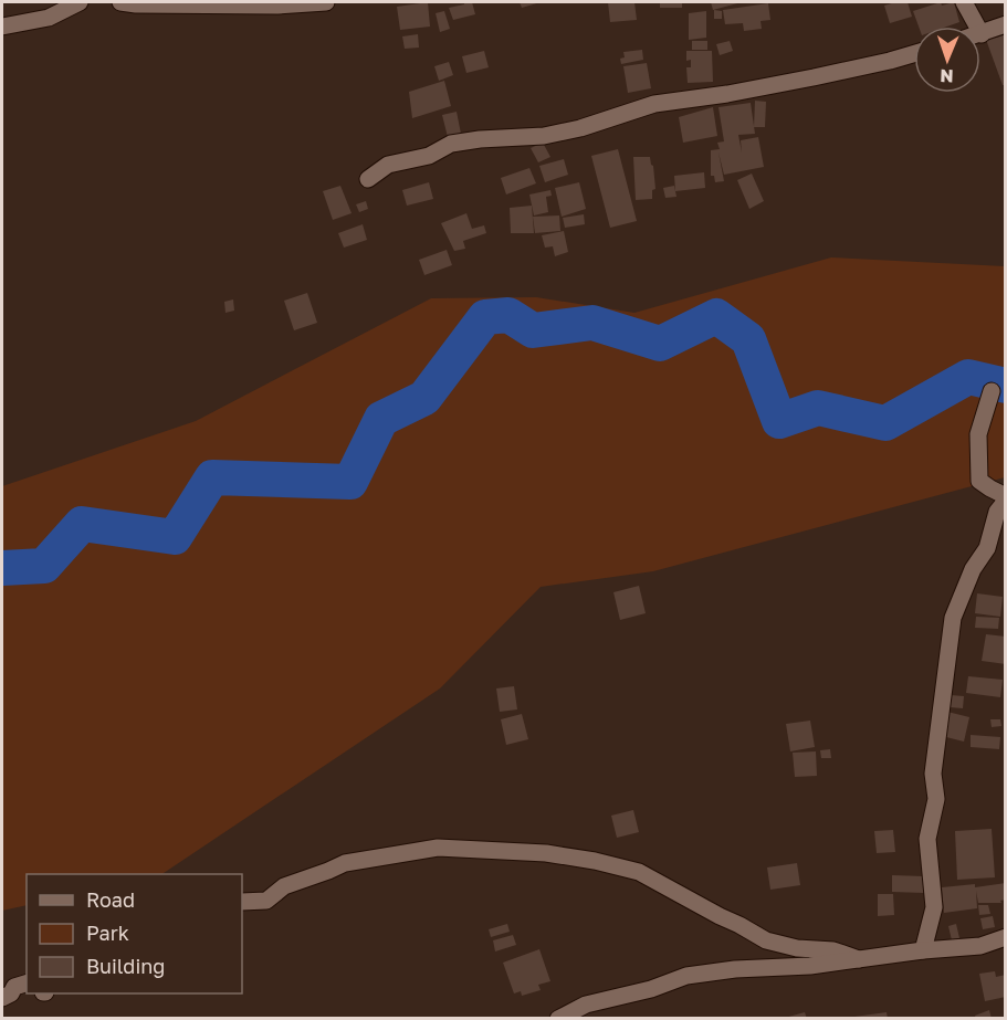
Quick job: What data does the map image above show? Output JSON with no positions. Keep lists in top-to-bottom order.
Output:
{
  "legend": ["Road", "Park", "Building"],
  "north": "bottom"
}
